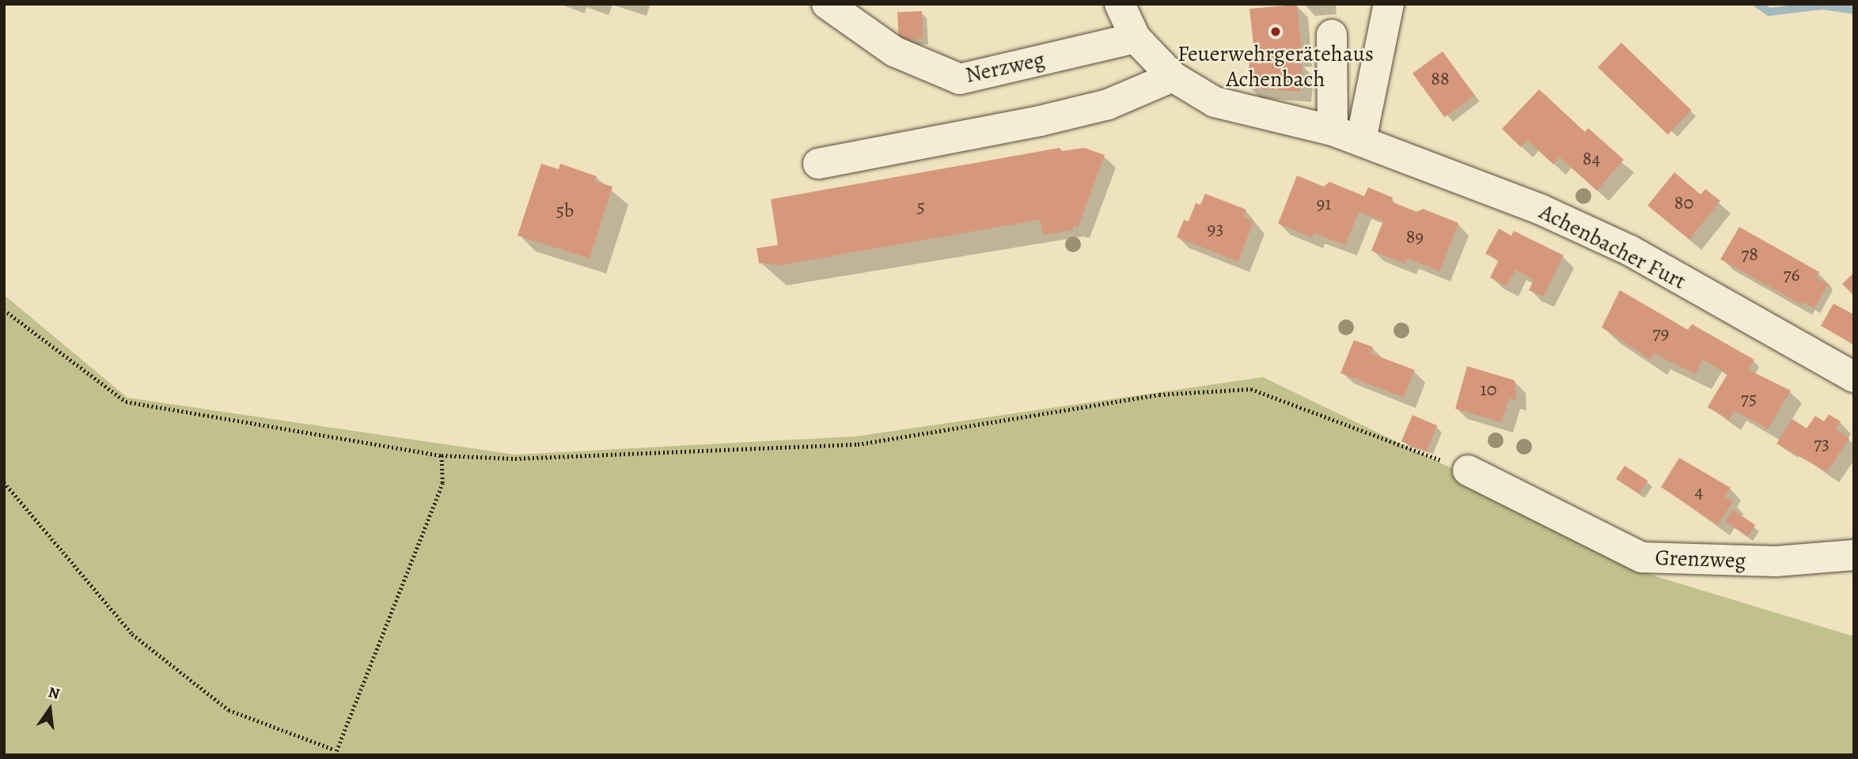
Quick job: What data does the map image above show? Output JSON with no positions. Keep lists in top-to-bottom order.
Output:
{
  "streets": {
    "street": ["Nerzweg", "Achenbacher Furt", "Grenzweg"]
  },
  "crossings": [
    ["Nerzweg", "Achenbacher Furt"]
  ],
  "places": ["Feuerwehrgerätehaus Achenbach"],
  "house_numbers": [
    "88",
    "84",
    "80",
    "91",
    "5",
    "5b",
    "93",
    "89",
    "78",
    "76",
    "79",
    "10",
    "75",
    "73",
    "4"
  ],
  "north": "top"
}
